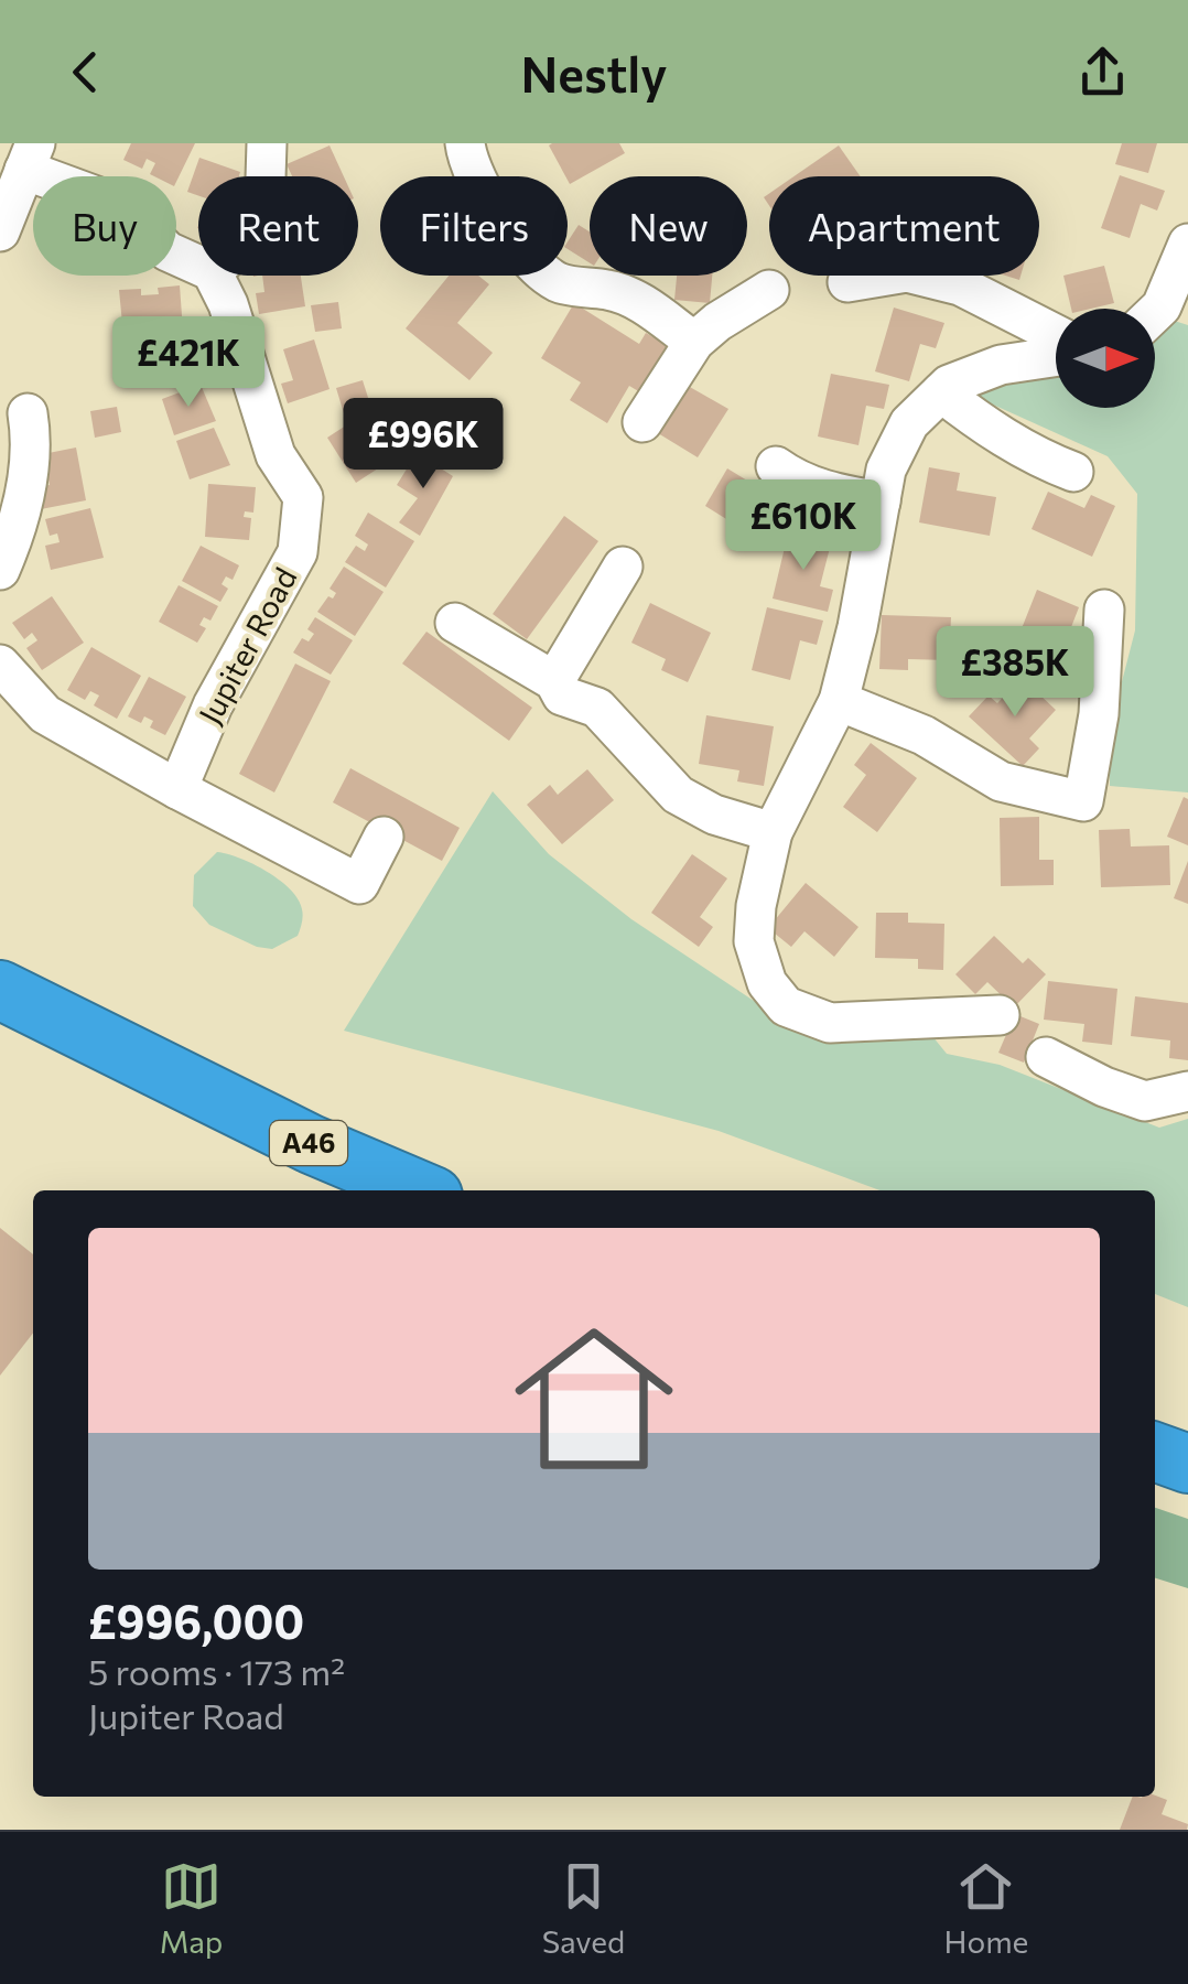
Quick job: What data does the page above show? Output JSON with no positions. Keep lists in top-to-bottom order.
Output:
{
  "streets": {
    "highway": ["A46"],
    "street": ["Jupiter Road"]
  },
  "north": "right",
  "page": {
    "header": "Nestly",
    "chip": [
      "Buy",
      "Rent",
      "Filters",
      "New",
      "Apartment"
    ],
    "price": [
      "£421K",
      "£996K",
      "£610K",
      "£385K"
    ],
    "list": [
      {
        "name": "£996,000",
        "note": "5 rooms · 173 m² · Jupiter Road"
      }
    ],
    "tabs": ["Map", "Saved", "Home"]
  }
}
